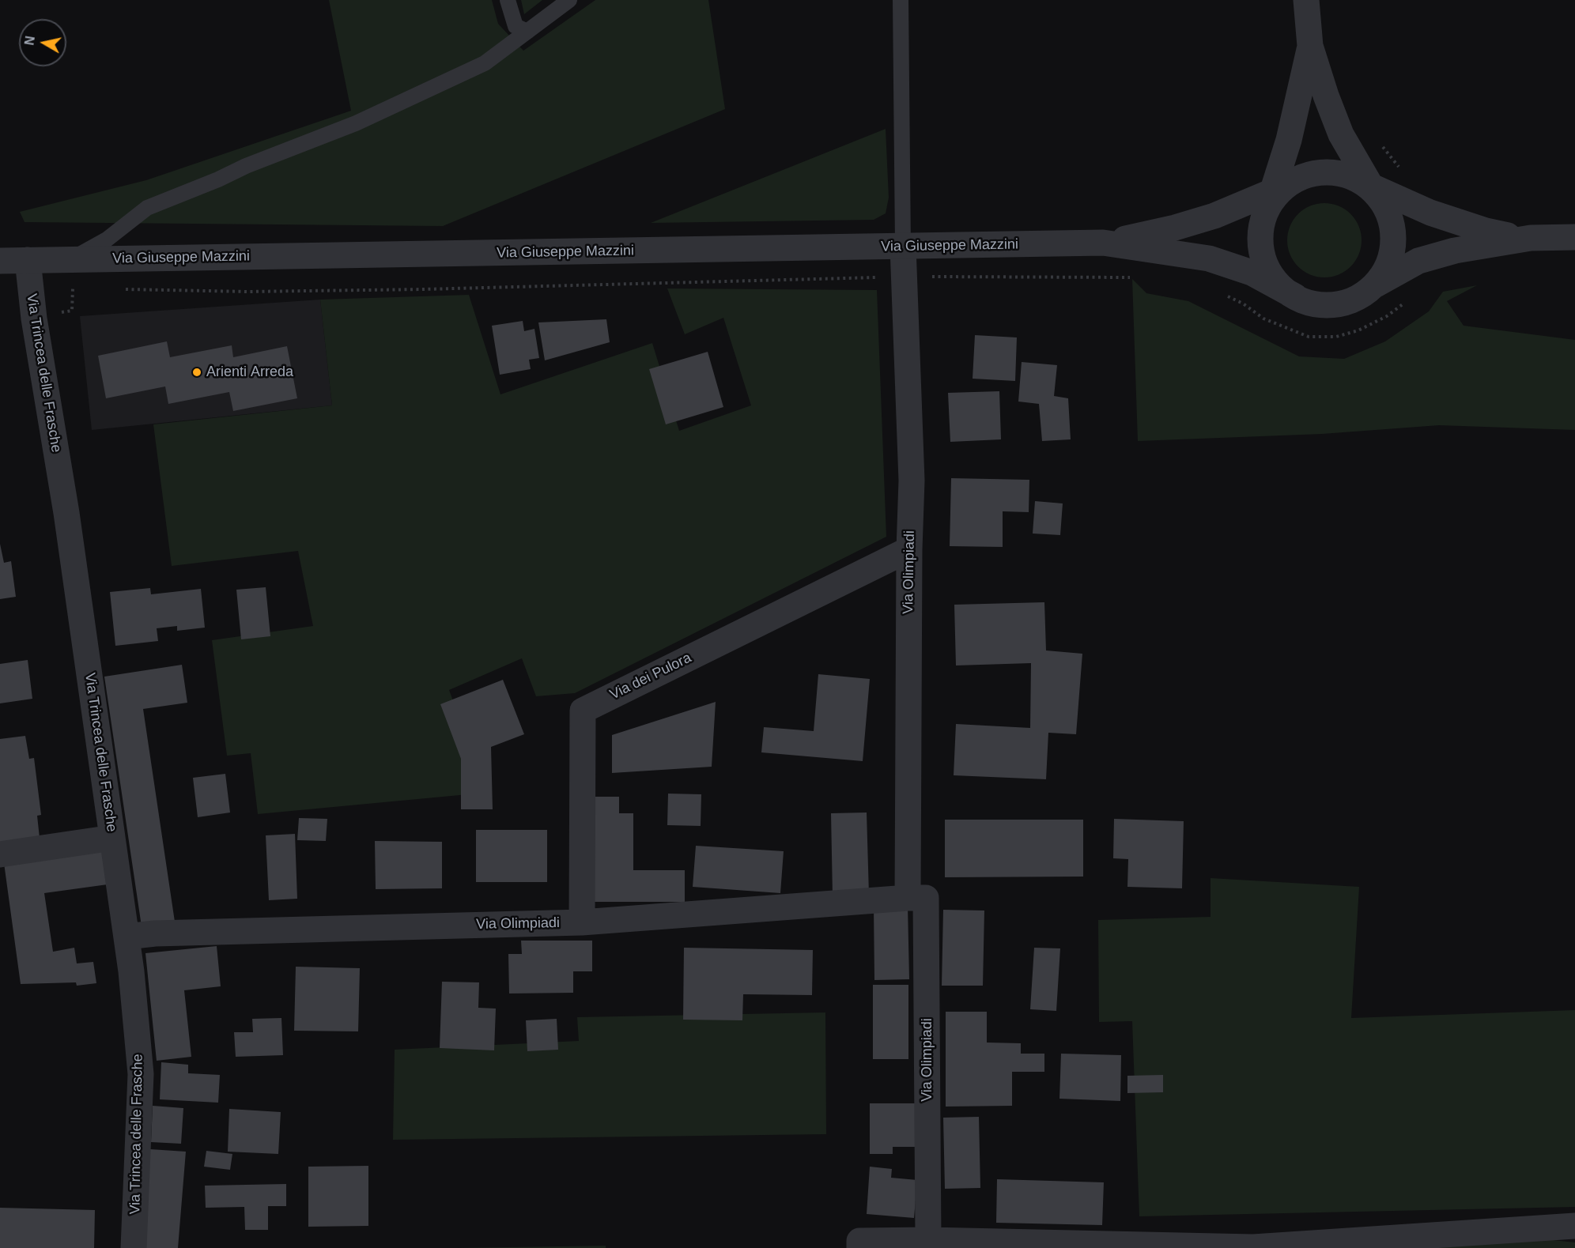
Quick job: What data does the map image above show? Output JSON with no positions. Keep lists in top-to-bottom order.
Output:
{
  "streets": {
    "street": [
      "Via Giuseppe Mazzini",
      "Via Trincea delle Frasche",
      "Via Olimpiadi",
      "Via dei Pulora"
    ]
  },
  "crossings": [
    ["Via Giuseppe Mazzini", "Via Trincea delle Frasche"],
    ["Via Giuseppe Mazzini", "Via Olimpiadi"],
    ["Via Trincea delle Frasche", "Via Olimpiadi"],
    ["Via Olimpiadi", "Via dei Pulora"]
  ],
  "places": ["Arienti Arreda"],
  "north": "left"
}
